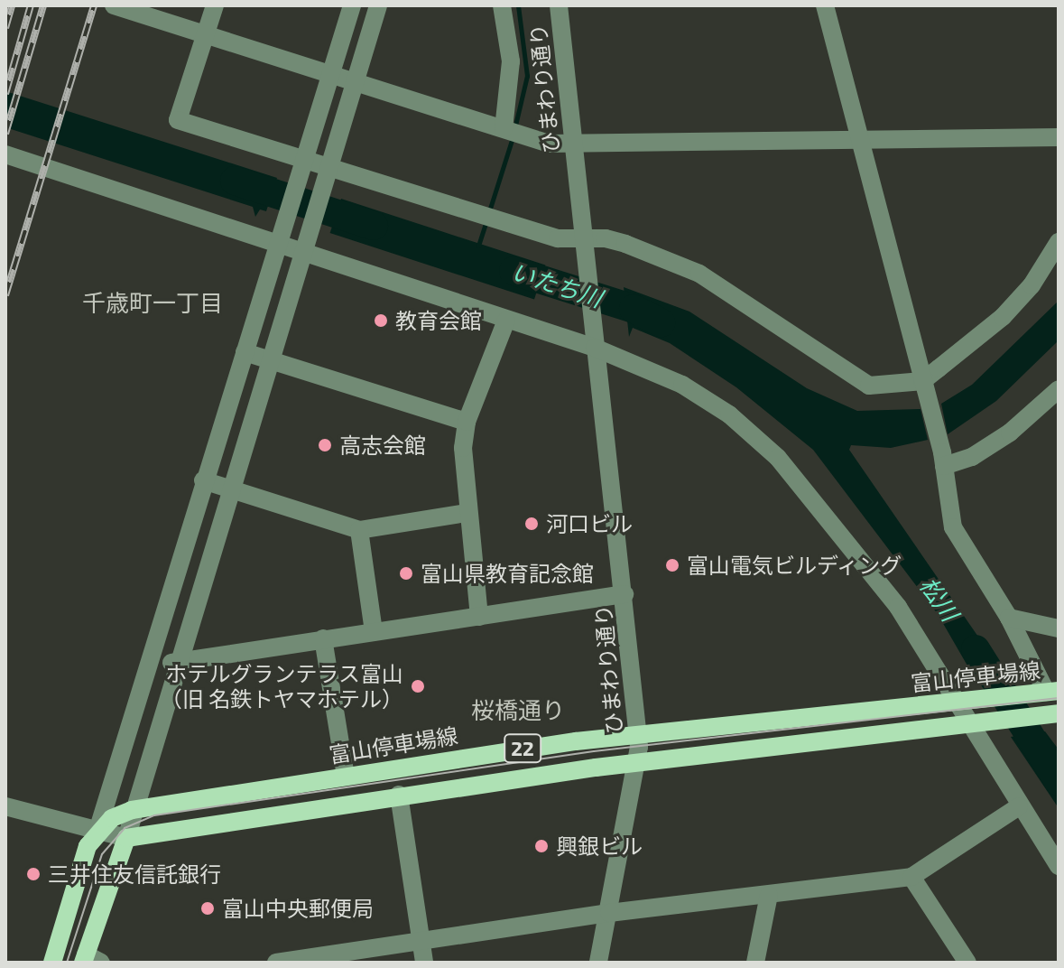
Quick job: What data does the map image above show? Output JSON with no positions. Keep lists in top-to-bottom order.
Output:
{
  "streets": {
    "main road": ["富山停車場線", "22"],
    "street": ["ひまわり通り"]
  },
  "crossings": [
    ["ひまわり通り", "富山停車場線"],
    ["ひまわり通り", "22"]
  ],
  "districts": ["千歳町一丁目", "桜橋通り"],
  "water": ["いたち川", "松川"],
  "places": [
    "教育会館",
    "高志会館",
    "河口ビル",
    "富山電気ビルディング",
    "富山県教育記念館",
    "ホテルグランテラス富山 （旧 名鉄トヤマホテル）",
    "興銀ビル",
    "三井住友信託銀行",
    "富山中央郵便局"
  ]
}
